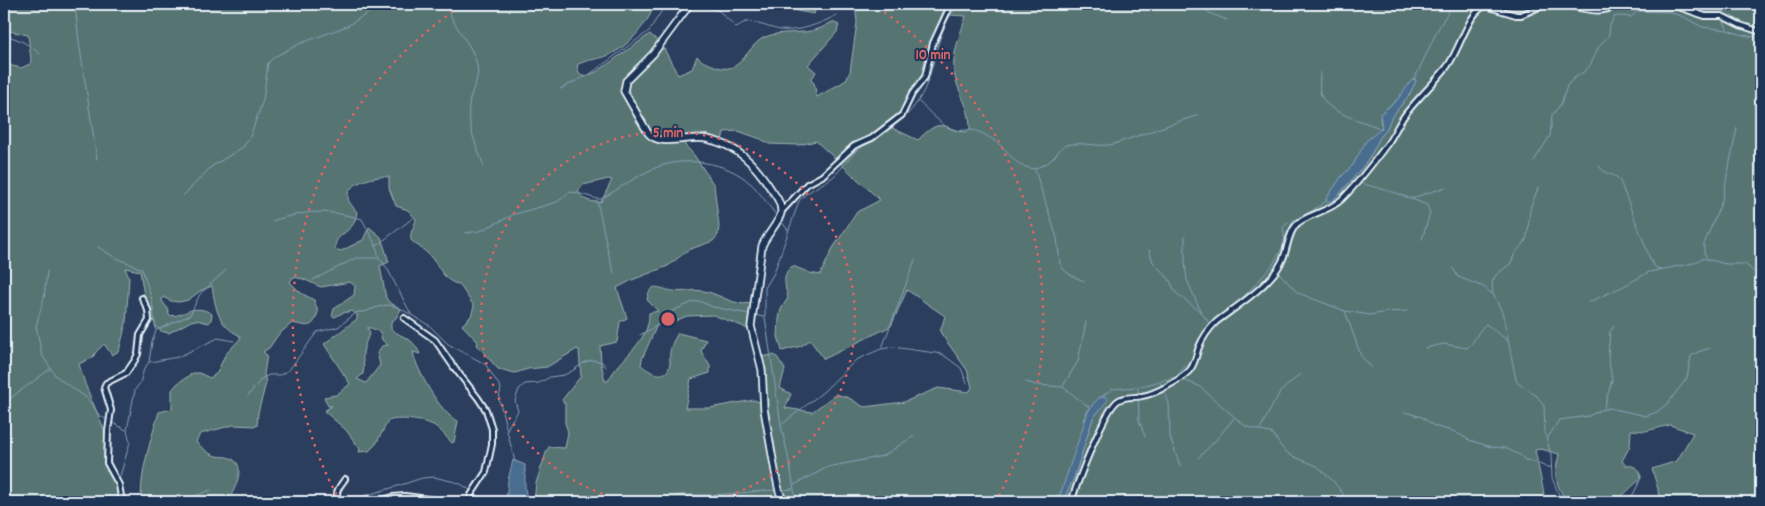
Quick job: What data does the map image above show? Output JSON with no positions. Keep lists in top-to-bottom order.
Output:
{
  "rings": ["10 min", "5 min"]
}
